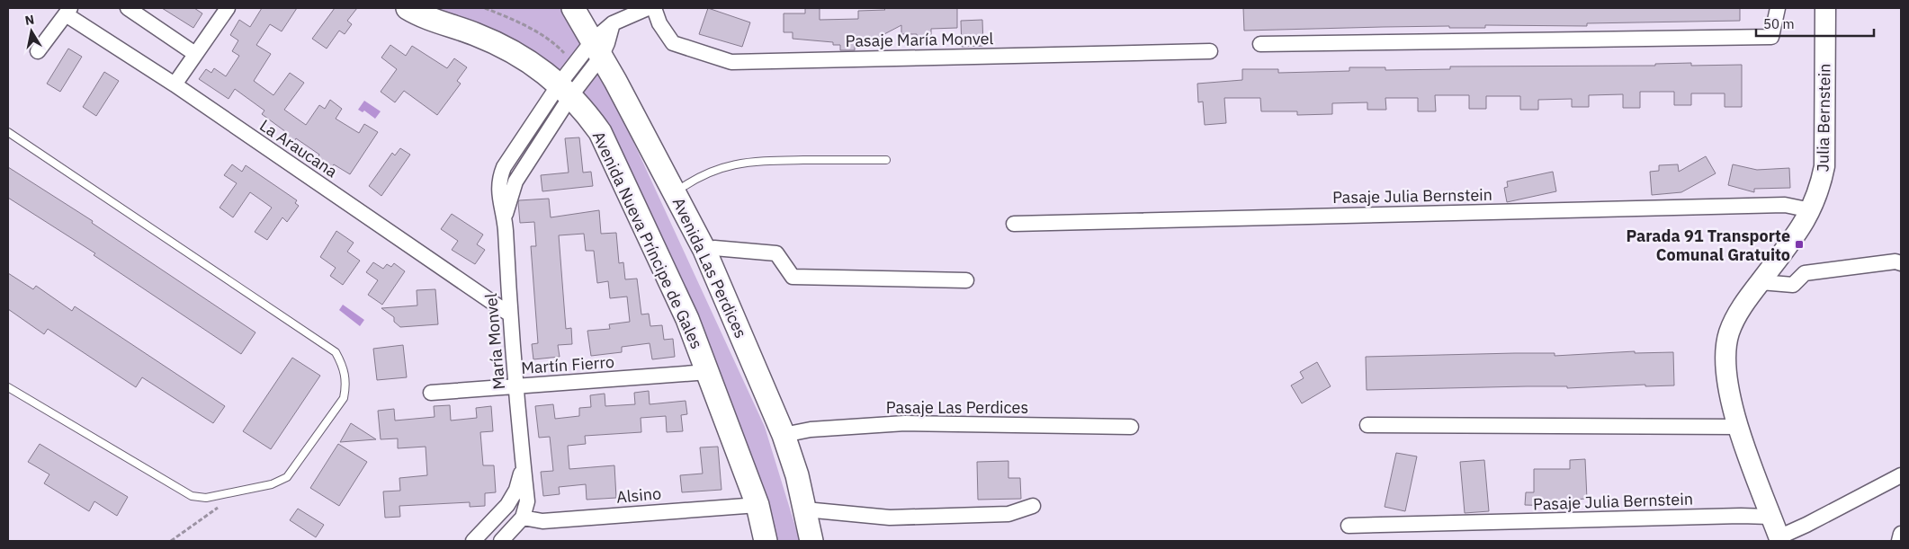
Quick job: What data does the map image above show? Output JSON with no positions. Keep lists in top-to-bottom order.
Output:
{
  "streets": {
    "main road": ["Avenida Nueva Príncipe de Gales", "Avenida Las Perdices"],
    "street": [
      "Pasaje María Monvel",
      "Julia Bernstein",
      "La Araucana",
      "Pasaje Julia Bernstein",
      "María Monvel",
      "Martín Fierro",
      "Pasaje Las Perdices",
      "Alsino"
    ]
  },
  "crossings": [
    ["Julia Bernstein", "Pasaje Julia Bernstein"],
    ["La Araucana", "María Monvel"],
    ["Avenida Nueva Príncipe de Gales", "María Monvel"],
    ["Avenida Nueva Príncipe de Gales", "Martín Fierro"],
    ["Avenida Nueva Príncipe de Gales", "Alsino"],
    ["Avenida Las Perdices", "María Monvel"],
    ["Avenida Las Perdices", "Pasaje Las Perdices"],
    ["María Monvel", "Martín Fierro"],
    ["María Monvel", "Alsino"]
  ],
  "places": {
    "transit": ["Parada 91 Transporte Comunal Gratuito"]
  },
  "scale_bar": "50 m",
  "north": "top"
}
